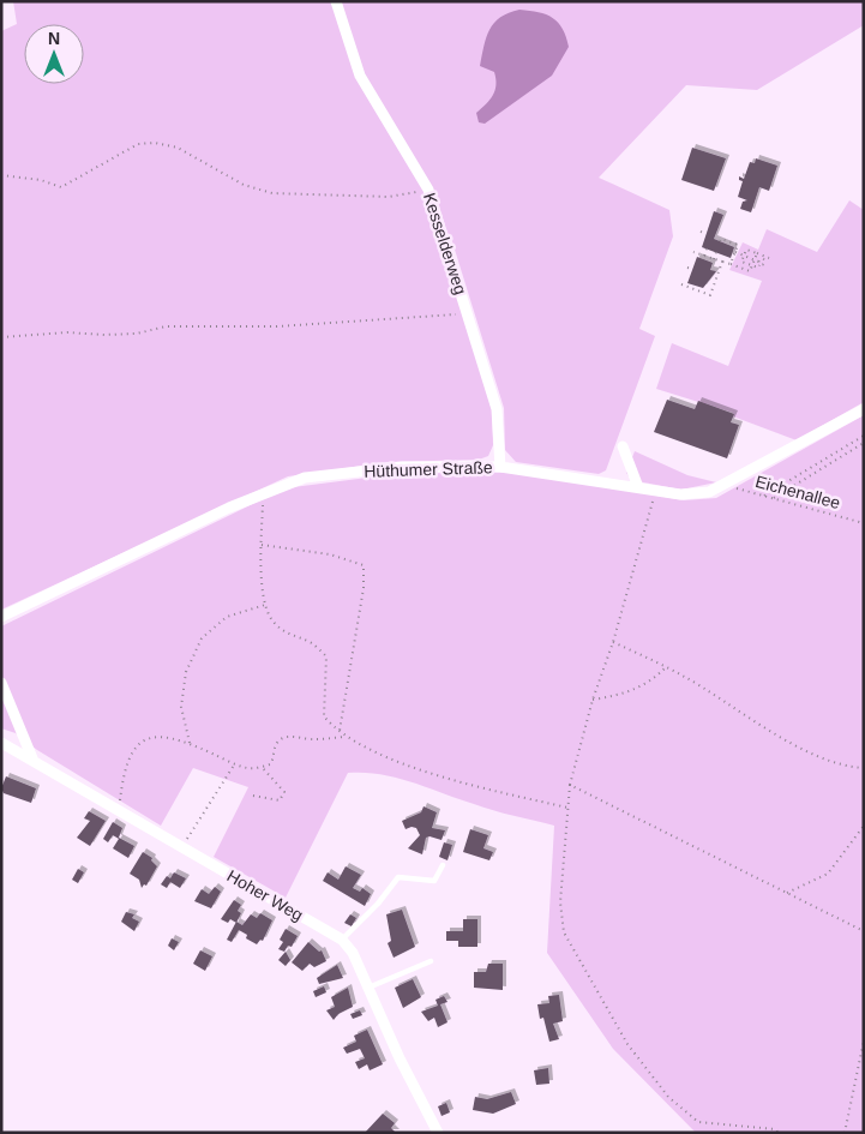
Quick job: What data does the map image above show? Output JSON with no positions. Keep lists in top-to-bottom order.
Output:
{
  "streets": {
    "street": ["Kesselderweg", "Hüthumer Straße", "Hoher Weg"],
    "path": ["Eichenallee"]
  },
  "crossings": [
    ["Kesselderweg", "Hüthumer Straße"],
    ["Hüthumer Straße", "Eichenallee"]
  ],
  "north": "top"
}
